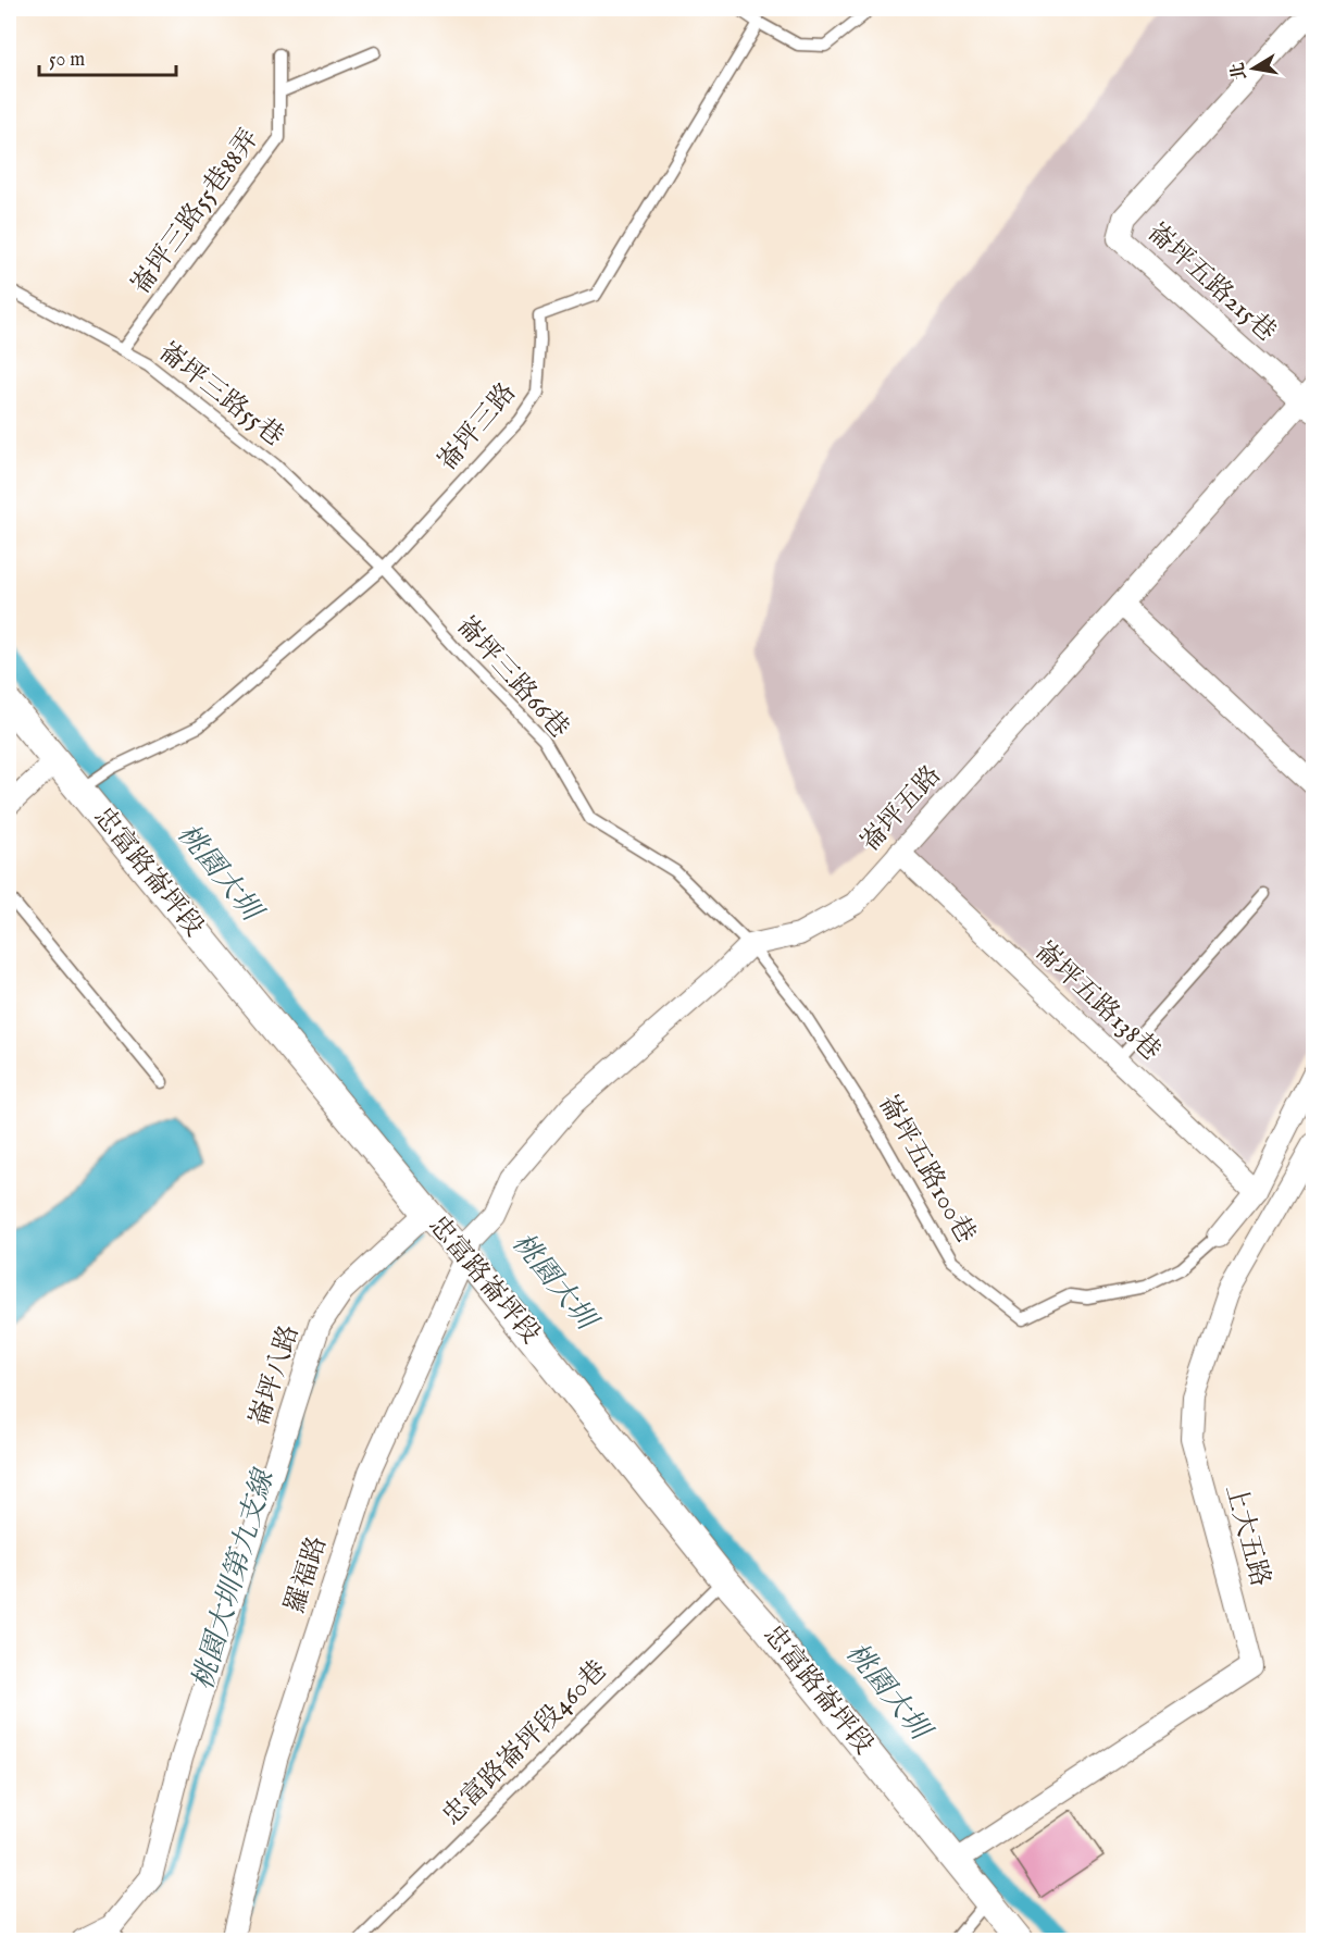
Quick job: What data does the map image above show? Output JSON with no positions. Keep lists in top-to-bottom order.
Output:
{
  "streets": {
    "street": [
      "崙坪五路215巷",
      "崙坪五路",
      "忠富路崙坪段",
      "崙坪五路138巷",
      "崙坪八路",
      "上大五路",
      "羅福路"
    ],
    "lane": [
      "崙坪三路55巷88弄",
      "崙坪三路55巷",
      "崙坪三路",
      "崙坪三路66巷",
      "崙坪五路100巷",
      "忠富路崙坪段460巷"
    ]
  },
  "crossings": [
    ["崙坪三路55巷88弄", "崙坪三路55巷"],
    ["崙坪五路215巷", "崙坪五路"],
    ["崙坪三路55巷", "崙坪三路"],
    ["崙坪三路55巷", "崙坪三路66巷"],
    ["崙坪三路", "崙坪三路66巷"],
    ["崙坪三路", "忠富路崙坪段"],
    ["崙坪三路66巷", "崙坪五路"],
    ["崙坪三路66巷", "崙坪五路100巷"],
    ["崙坪三路66巷", "羅福路"],
    ["崙坪五路", "崙坪五路138巷"],
    ["崙坪五路", "崙坪五路100巷"],
    ["崙坪五路", "羅福路"],
    ["忠富路崙坪段", "崙坪八路"],
    ["忠富路崙坪段", "上大五路"],
    ["忠富路崙坪段", "羅福路"],
    ["忠富路崙坪段", "忠富路崙坪段460巷"],
    ["崙坪五路100巷", "羅福路"]
  ],
  "water": ["桃園大圳", "桃園大圳第九支線"],
  "scale_bar": "50 m",
  "north": "left"
}
